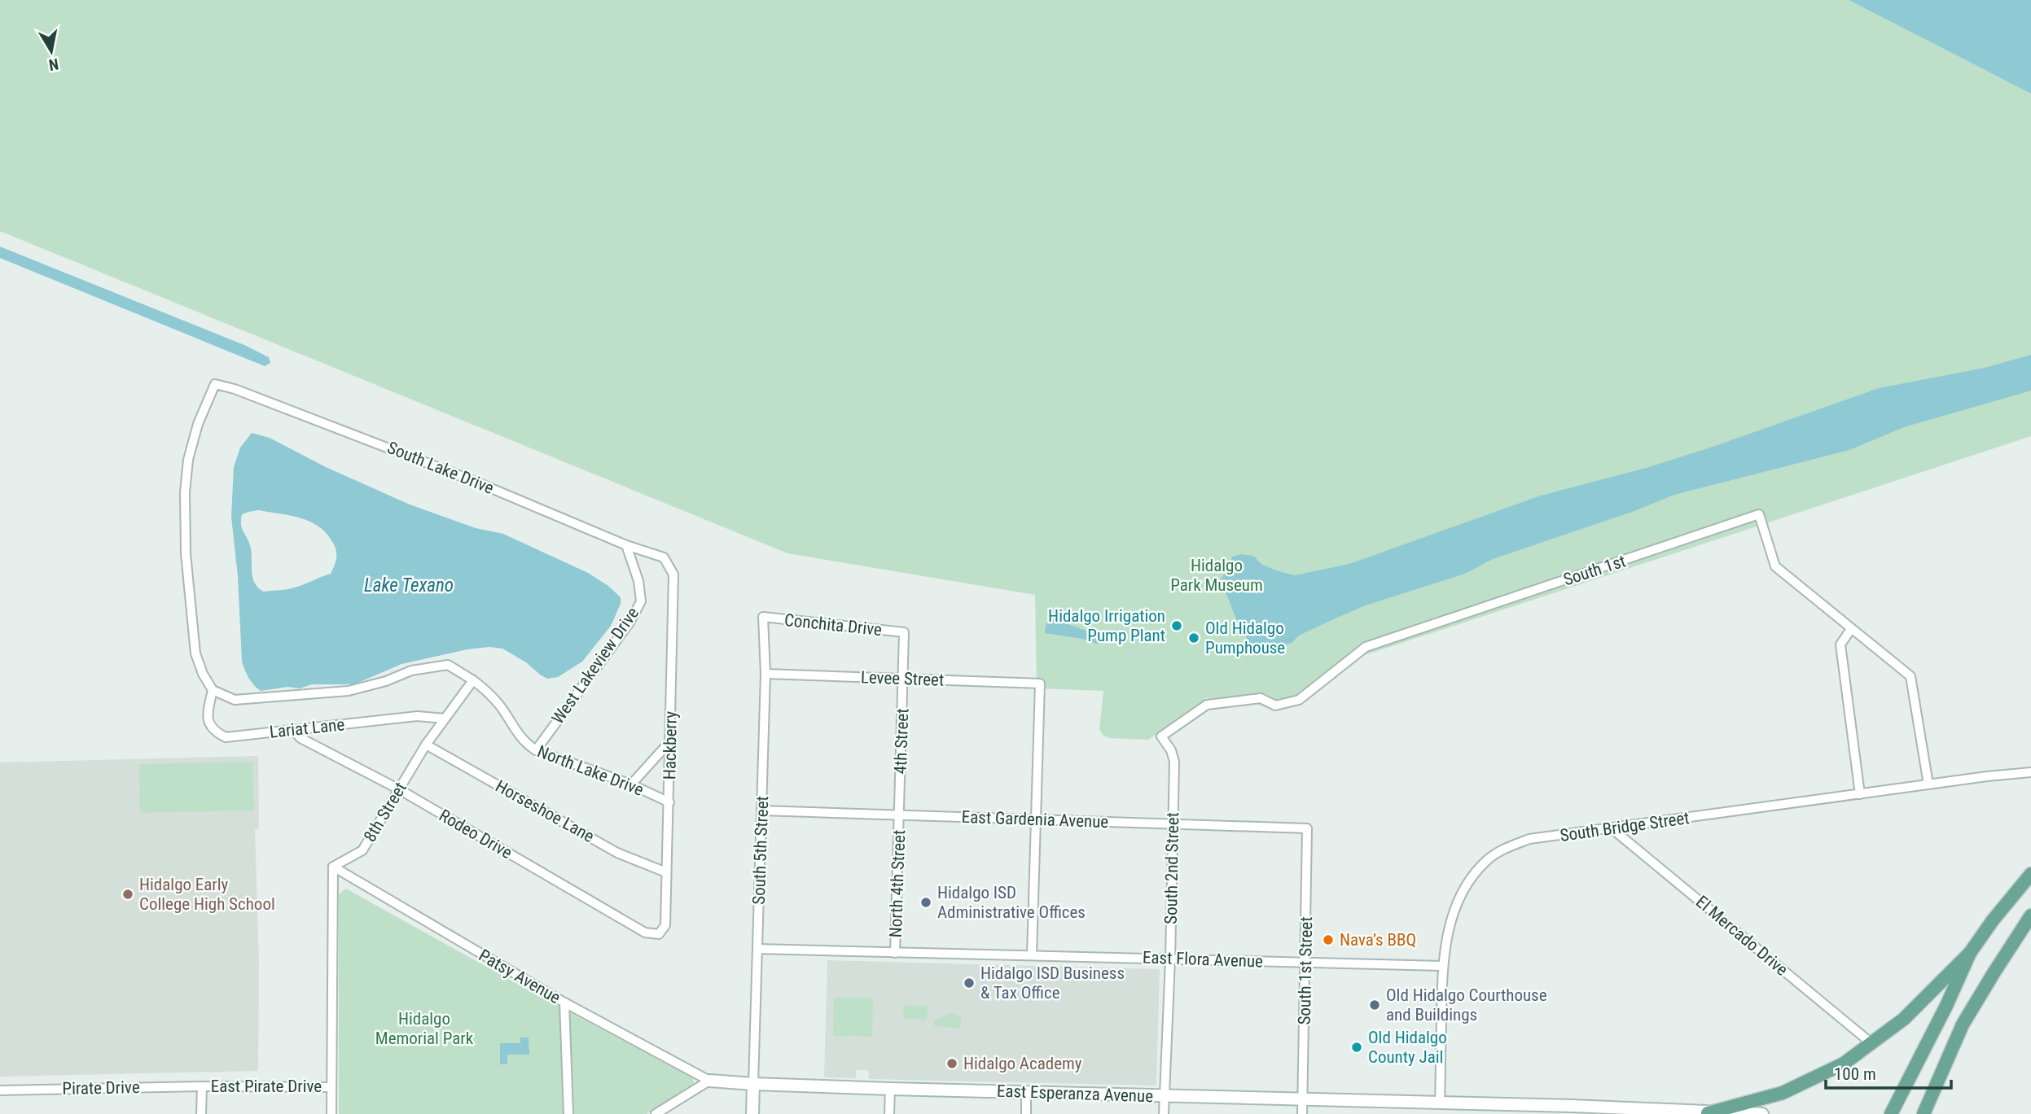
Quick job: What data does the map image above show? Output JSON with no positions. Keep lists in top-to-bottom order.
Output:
{
  "streets": {
    "street": [
      "South Lake Drive",
      "South 1st",
      "Conchita Drive",
      "West Lakeview Drive",
      "Levee Street",
      "Lariat Lane",
      "4th Street",
      "Hackberry",
      "North Lake Drive",
      "Horseshoe Lane",
      "8th Street",
      "East Gardenia Avenue",
      "South Bridge Street",
      "Rodeo Drive",
      "South 5th Street",
      "South 2nd Street",
      "North 4th Street",
      "El Mercado Drive",
      "East Flora Avenue",
      "South 1st Street",
      "Patsy Avenue",
      "East Pirate Drive",
      "Pirate Drive",
      "East Esperanza Avenue"
    ]
  },
  "crossings": [
    ["South Lake Drive", "West Lakeview Drive"],
    ["South Lake Drive", "Lariat Lane"],
    ["South Lake Drive", "Hackberry"],
    ["South 1st", "South Bridge Street"],
    ["South 1st", "South 2nd Street"],
    ["Conchita Drive", "4th Street"],
    ["Conchita Drive", "South 5th Street"],
    ["West Lakeview Drive", "North Lake Drive"],
    ["Levee Street", "4th Street"],
    ["Levee Street", "East Gardenia Avenue"],
    ["Levee Street", "South 5th Street"],
    ["Lariat Lane", "8th Street"],
    ["Lariat Lane", "Rodeo Drive"],
    ["4th Street", "East Gardenia Avenue"],
    ["4th Street", "North 4th Street"],
    ["Hackberry", "North Lake Drive"],
    ["Hackberry", "Horseshoe Lane"],
    ["Hackberry", "Rodeo Drive"],
    ["North Lake Drive", "8th Street"],
    ["Horseshoe Lane", "8th Street"],
    ["8th Street", "Rodeo Drive"],
    ["8th Street", "Patsy Avenue"],
    ["East Gardenia Avenue", "South 5th Street"],
    ["East Gardenia Avenue", "South 2nd Street"],
    ["East Gardenia Avenue", "North 4th Street"],
    ["East Gardenia Avenue", "South 1st Street"],
    ["South Bridge Street", "El Mercado Drive"],
    ["South Bridge Street", "East Flora Avenue"],
    ["South Bridge Street", "East Esperanza Avenue"],
    ["South 5th Street", "East Flora Avenue"],
    ["South 5th Street", "East Esperanza Avenue"],
    ["South 2nd Street", "East Flora Avenue"],
    ["South 2nd Street", "East Esperanza Avenue"],
    ["North 4th Street", "East Flora Avenue"],
    ["East Flora Avenue", "South 1st Street"],
    ["South 1st Street", "East Esperanza Avenue"],
    ["Patsy Avenue", "East Esperanza Avenue"],
    ["East Pirate Drive", "Pirate Drive"]
  ],
  "water": ["Lake Texano"],
  "parks": ["Hidalgo Park Museum", "Hidalgo Memorial Park"],
  "places": [
    "Hidalgo Irrigation Pump Plant",
    "Old Hidalgo Pumphouse",
    "Hidalgo Early College High School",
    "Hidalgo ISD Administrative Offices",
    "Nava’s BBQ",
    "Hidalgo ISD Business & Tax Office",
    "Old Hidalgo Courthouse and Buildings",
    "Old Hidalgo County Jail",
    "Hidalgo Academy"
  ],
  "scale_bar": "100 m",
  "north": "bottom"
}
